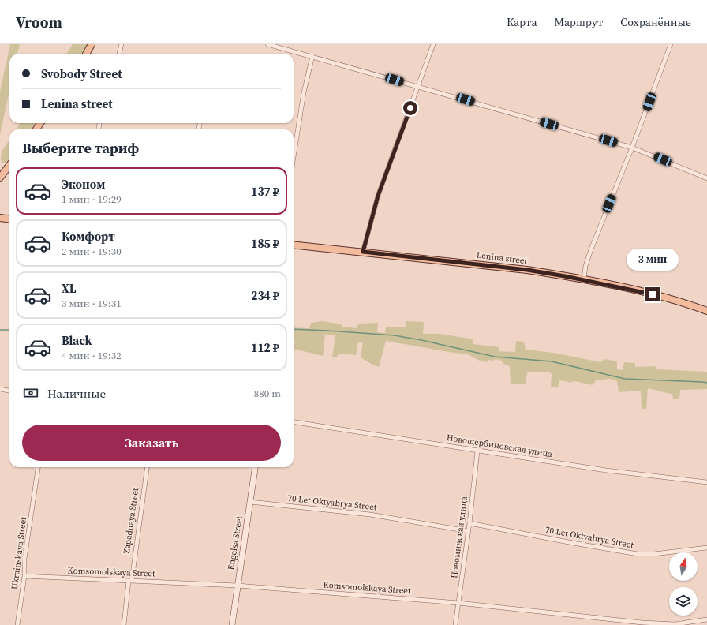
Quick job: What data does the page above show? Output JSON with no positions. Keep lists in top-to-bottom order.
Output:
{
  "streets": {
    "main road": ["Lenina street", "Engelsa Street"],
    "street": [
      "Новощербиновская улица",
      "70 Let Oktyabrya Street",
      "Zapadnaya Street",
      "Новоминская улица",
      "Ukrainskaya Street",
      "Komsomolskaya Street"
    ]
  },
  "crossings": [
    ["Новощербиновская улица", "Новоминская улица"],
    ["70 Let Oktyabrya Street", "Новоминская улица"],
    ["70 Let Oktyabrya Street", "Engelsa Street"],
    ["Zapadnaya Street", "Komsomolskaya Street"],
    ["Новоминская улица", "Komsomolskaya Street"],
    ["Engelsa Street", "Komsomolskaya Street"],
    ["Ukrainskaya Street", "Komsomolskaya Street"]
  ],
  "north": "top",
  "page": {
    "header": "Vroom",
    "nav": ["Карта", "Маршрут", "Сохранённые"],
    "banner": ["Svobody Street", "Lenina street"],
    "heading": "Выберите тариф",
    "list": [
      {
        "name": "Эконом",
        "note": "1 мин · 19:29",
        "value": "137 ₽"
      },
      {
        "name": "Комфорт",
        "note": "2 мин · 19:30",
        "value": "185 ₽"
      },
      {
        "name": "XL",
        "note": "3 мин · 19:31",
        "value": "234 ₽"
      },
      {
        "name": "Black",
        "note": "4 мин · 19:32",
        "value": "112 ₽"
      }
    ],
    "bubble": "3 мин",
    "pay": ["Наличные", "880 m"],
    "buttons": "Заказать"
  }
}
